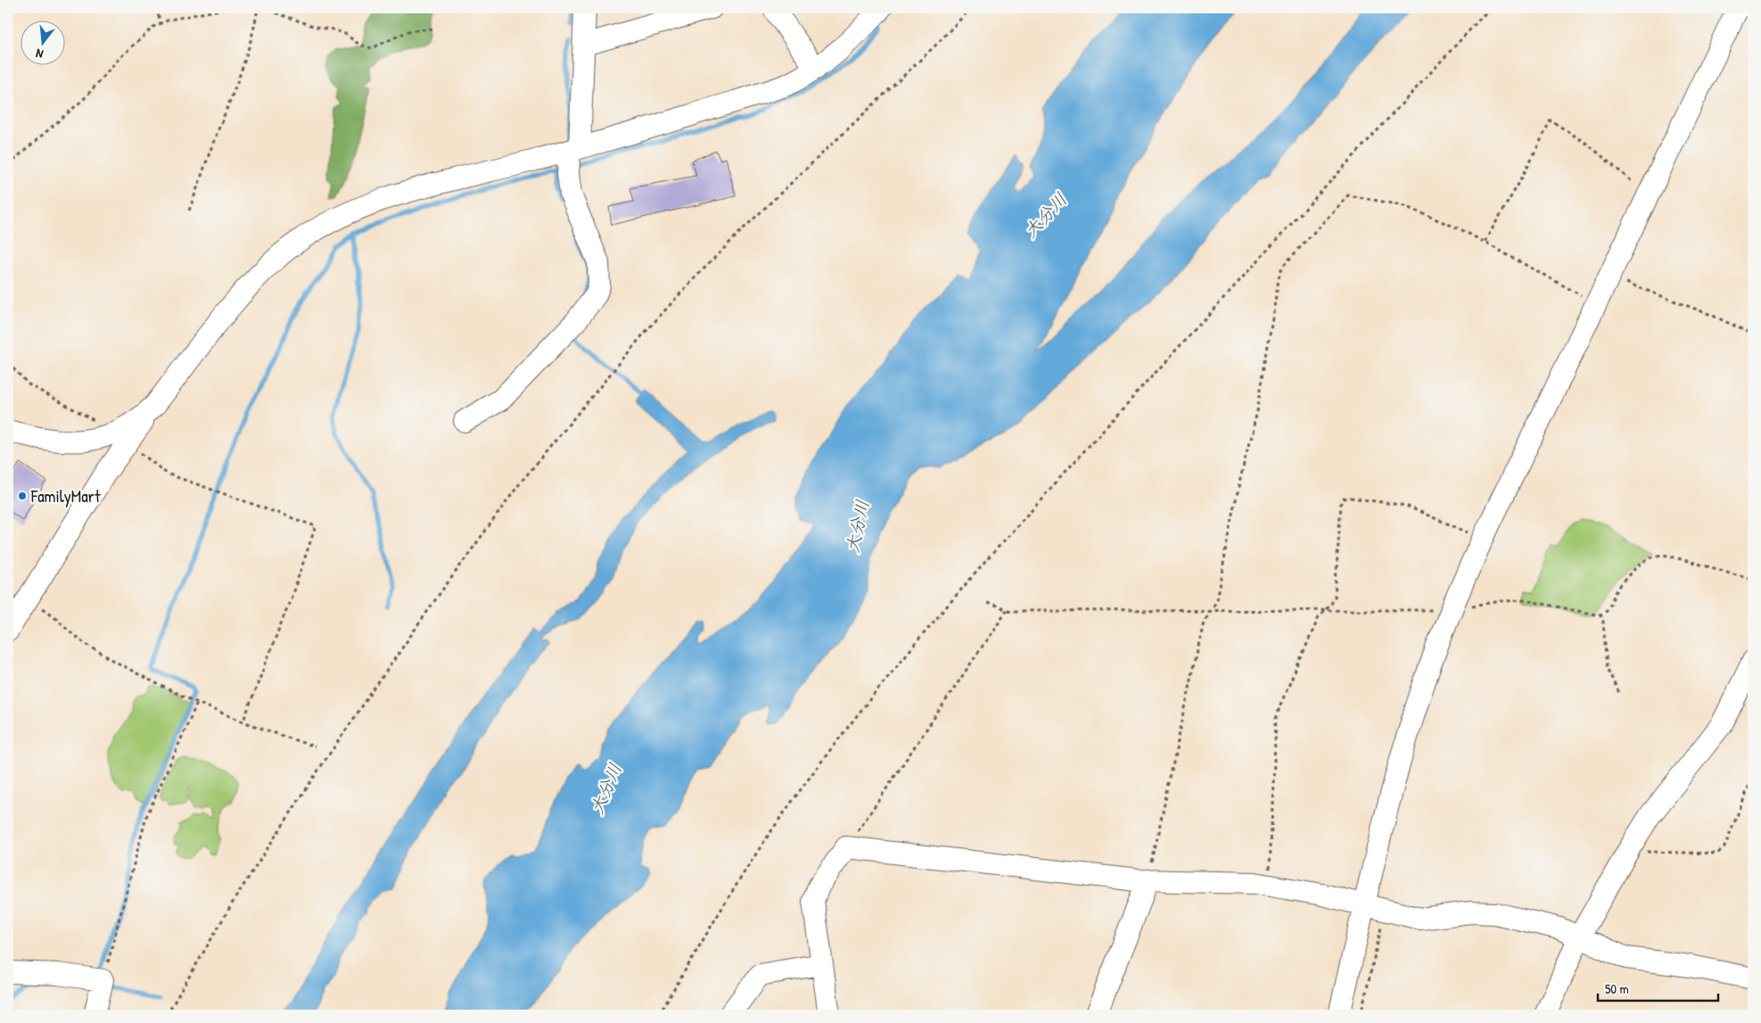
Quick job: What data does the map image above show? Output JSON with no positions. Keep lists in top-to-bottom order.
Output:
{
  "water": ["大分川"],
  "places": ["FamilyMart"],
  "scale_bar": "50 m",
  "north": "bottom"
}
